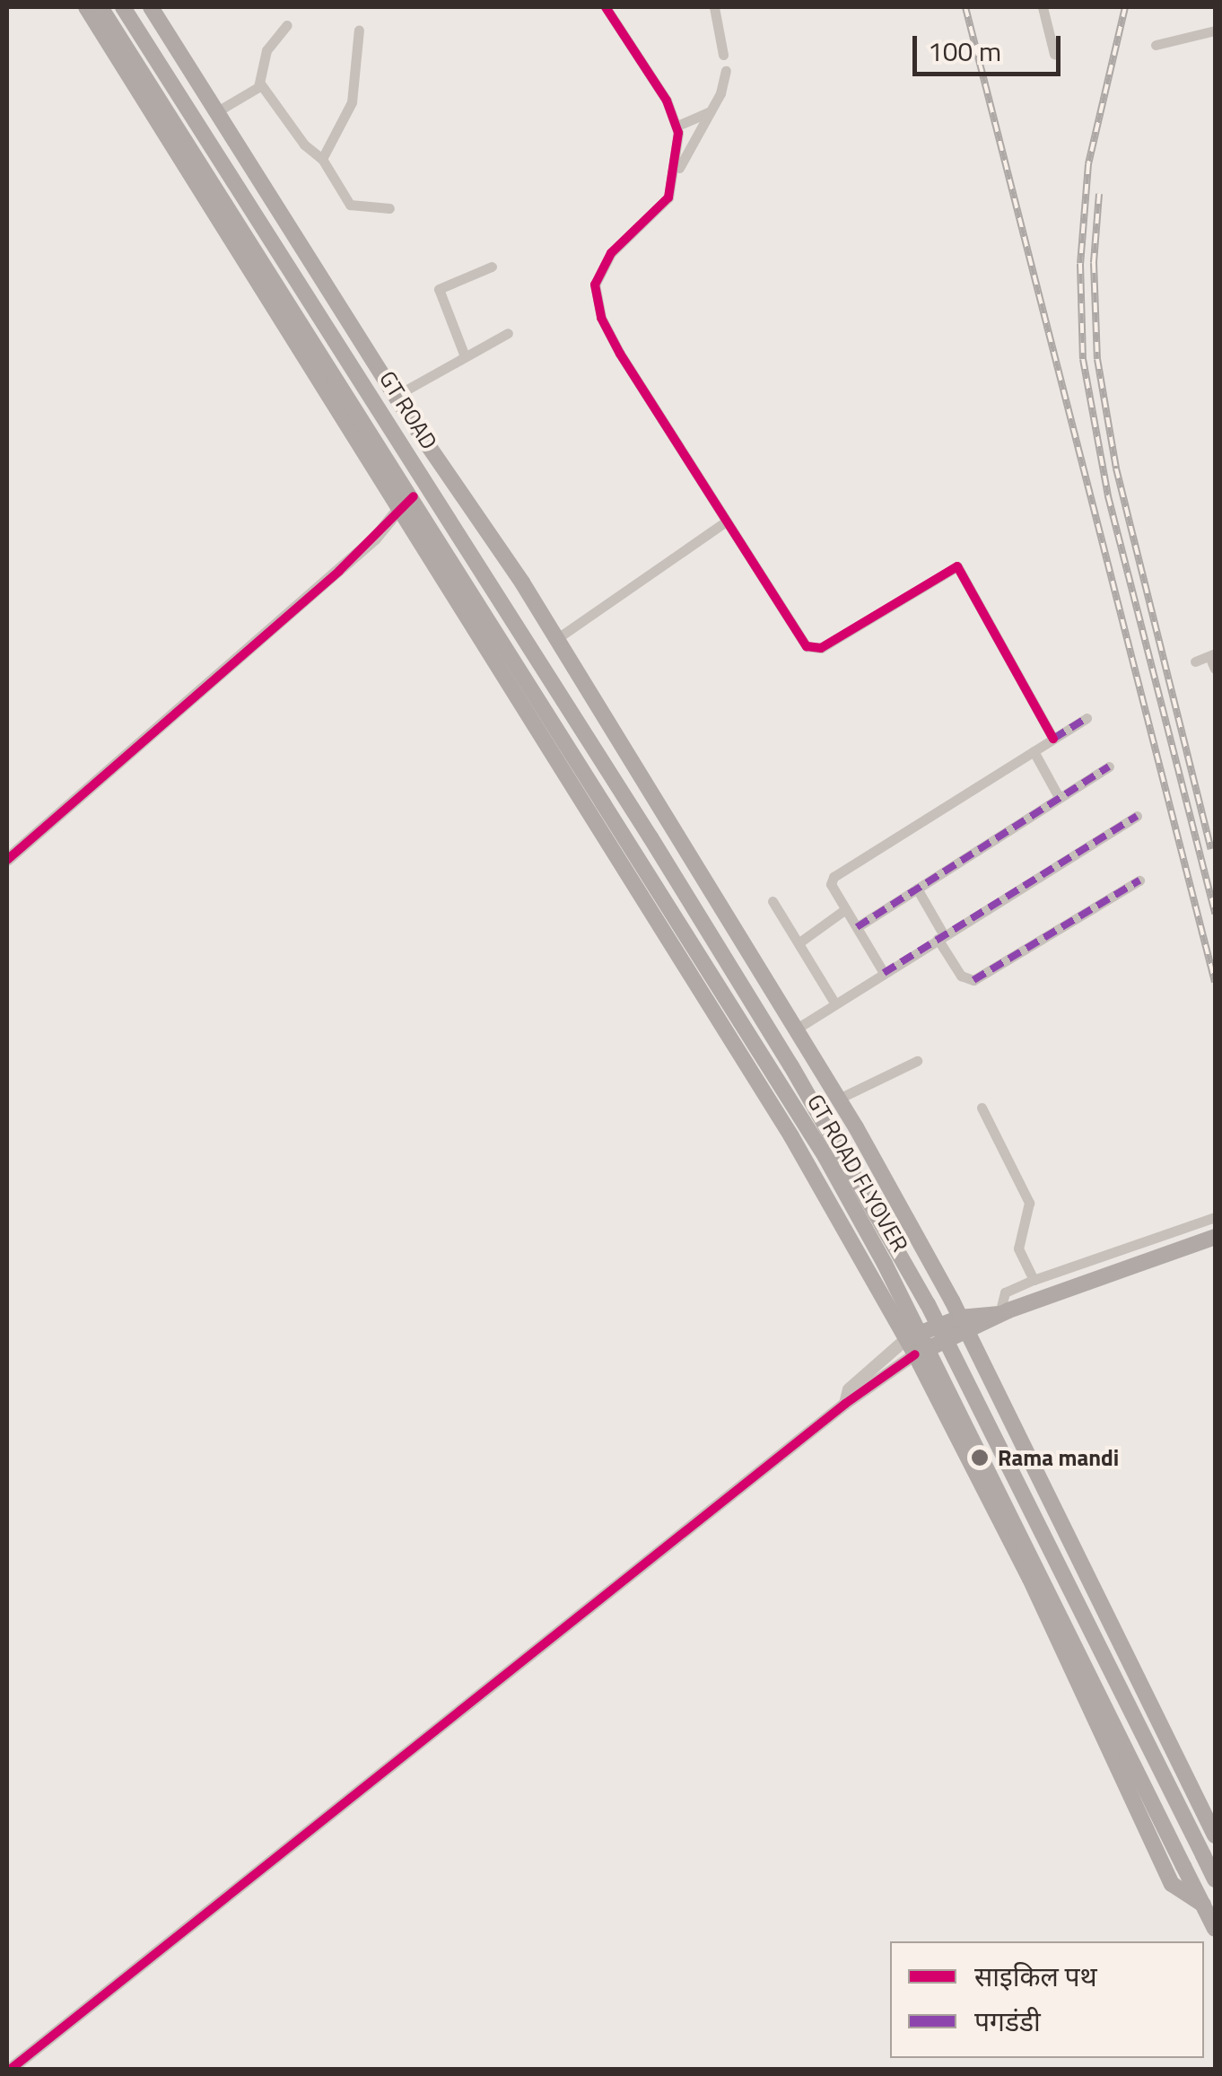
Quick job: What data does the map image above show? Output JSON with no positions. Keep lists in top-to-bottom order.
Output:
{
  "streets": {
    "highway": ["GT ROAD", "GT ROAD FLYOVER"]
  },
  "crossings": [
    ["GT ROAD", "GT ROAD FLYOVER"]
  ],
  "places": ["Rama mandi"],
  "legend": ["साइकिल पथ", "पगडंडी"],
  "scale_bar": "100 m"
}
